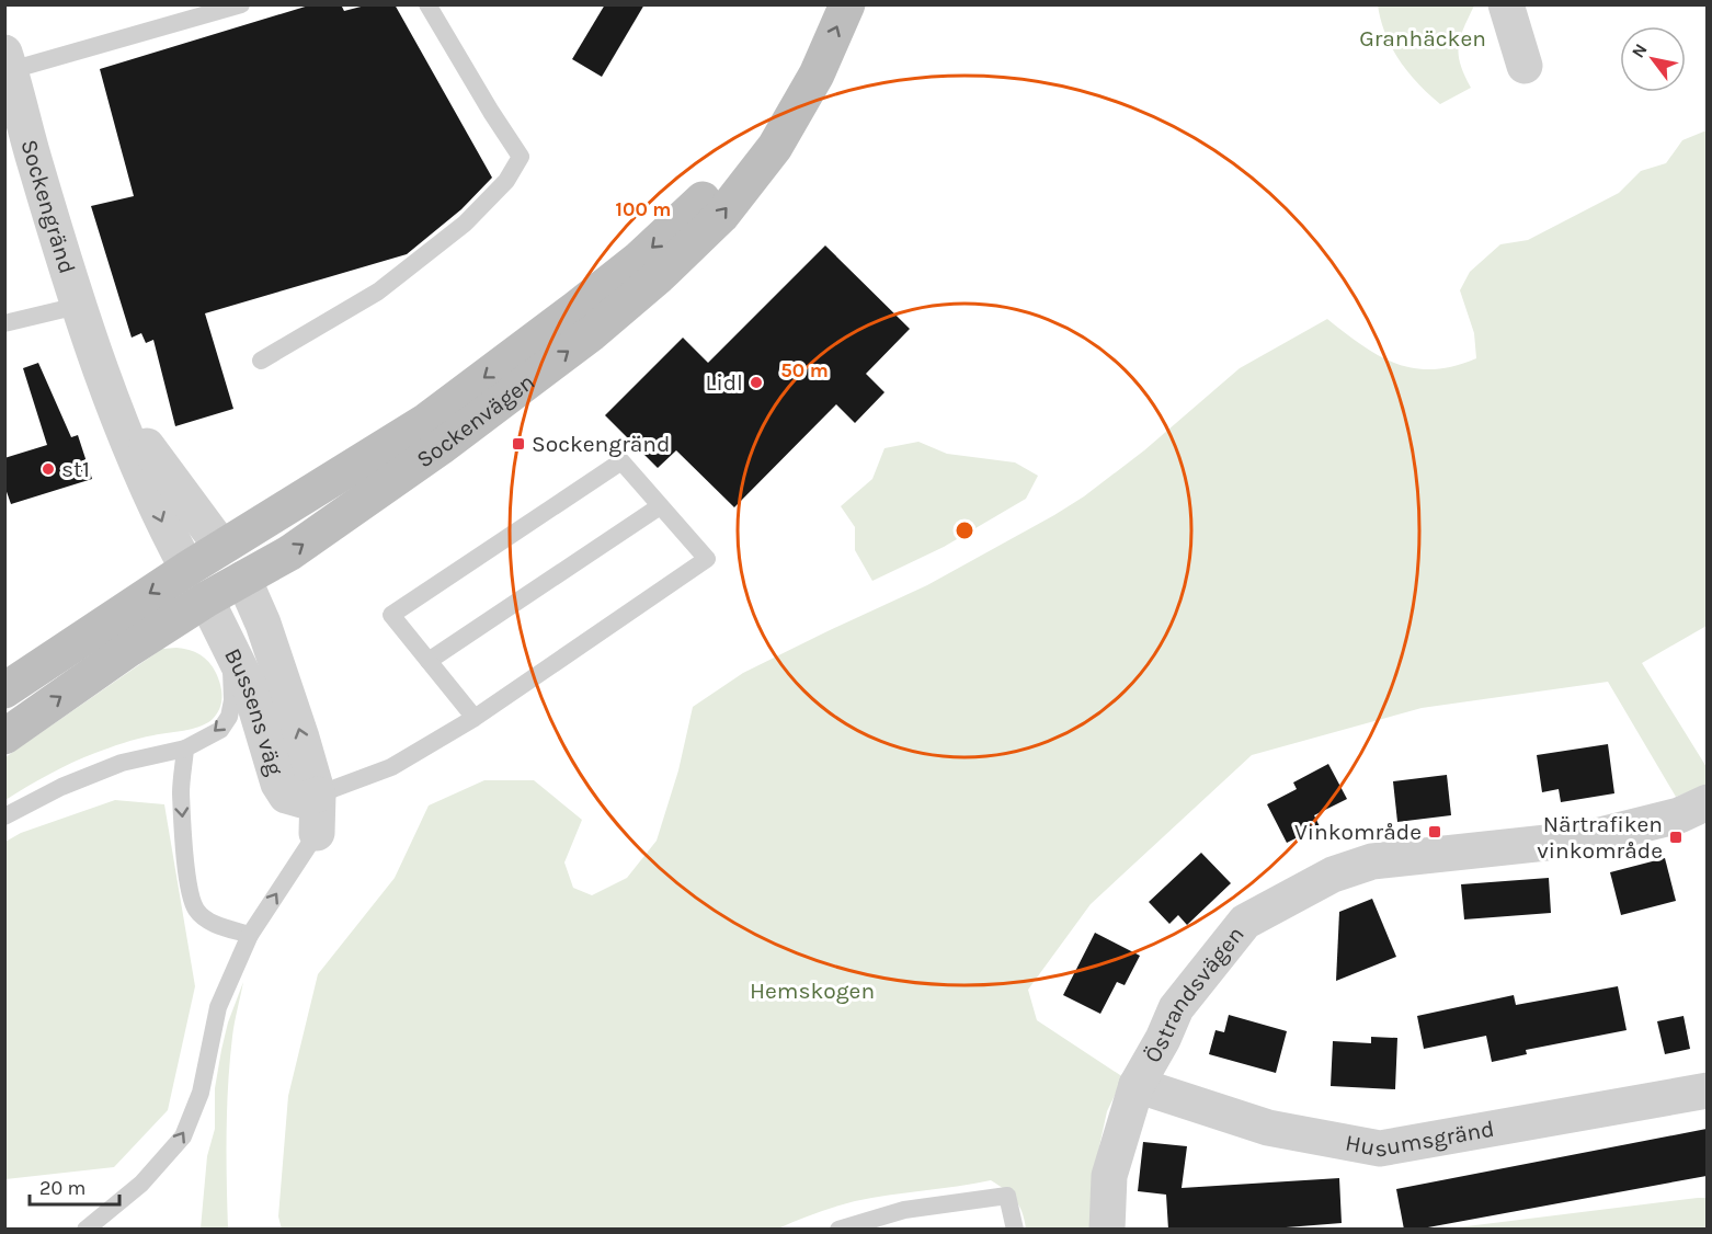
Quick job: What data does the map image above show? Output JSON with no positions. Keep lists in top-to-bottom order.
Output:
{
  "streets": {
    "main road": ["Sockenvägen"],
    "street": [
      "Sockengränd",
      "Bussens väg",
      "Östrandsvägen",
      "Husumsgränd"
    ]
  },
  "crossings": [
    ["Sockengränd", "Sockenvägen"],
    ["Sockenvägen", "Bussens väg"],
    ["Östrandsvägen", "Husumsgränd"]
  ],
  "one_way": ["Bussens väg"],
  "parks": ["Granhäcken", "Hemskogen"],
  "places": {
    "other": ["Lidl", "st1"],
    "transit": ["Sockengränd", "Vinkområde", "Närtrafiken vinkområde"]
  },
  "scale_bar": "20 m",
  "north": "top left",
  "rings": ["100 m", "50 m"]
}
